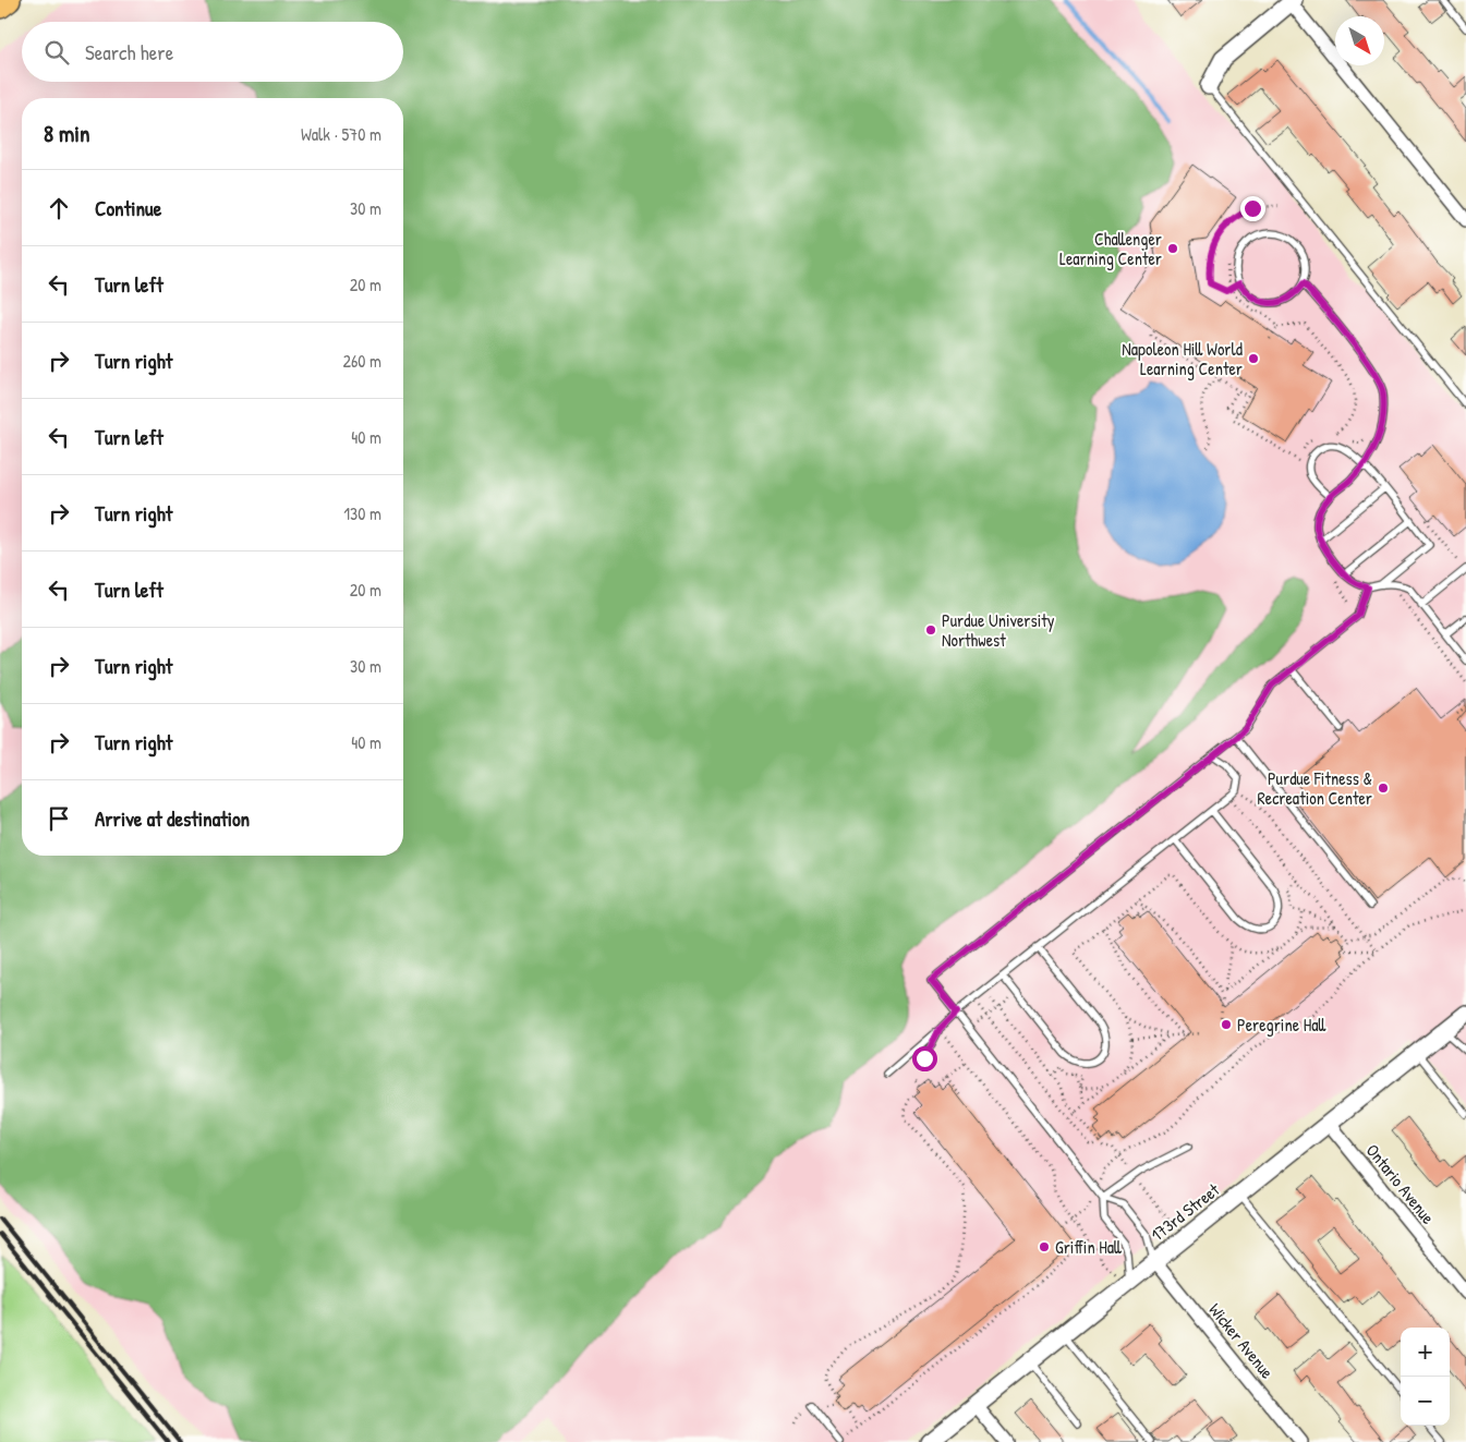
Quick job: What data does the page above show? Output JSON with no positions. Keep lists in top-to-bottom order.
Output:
{
  "streets": {
    "street": ["Ontario Avenue", "173rd Street", "Wicker Avenue"]
  },
  "crossings": [
    ["Ontario Avenue", "173rd Street"],
    ["173rd Street", "Wicker Avenue"]
  ],
  "places": [
    "Challenger Learning Center",
    "Napoleon Hill World Learning Center",
    "Purdue University Northwest",
    "Purdue Fitness & Recreation Center",
    "Peregrine Hall",
    "Griffin Hall"
  ],
  "north": "bottom right",
  "page": {
    "search": "Search here",
    "heading": ["8 min", "Walk · 570 m"],
    "list": [
      ["Continue", "30 m"],
      ["Turn left", "20 m"],
      ["Turn right", "260 m"],
      ["Turn left", "40 m"],
      ["Turn right", "130 m"],
      ["Turn left", "20 m"],
      ["Turn right", "30 m"],
      ["Turn right", "40 m"],
      "Arrive at destination"
    ],
    "map_buttons": ["+", "−"]
  }
}
